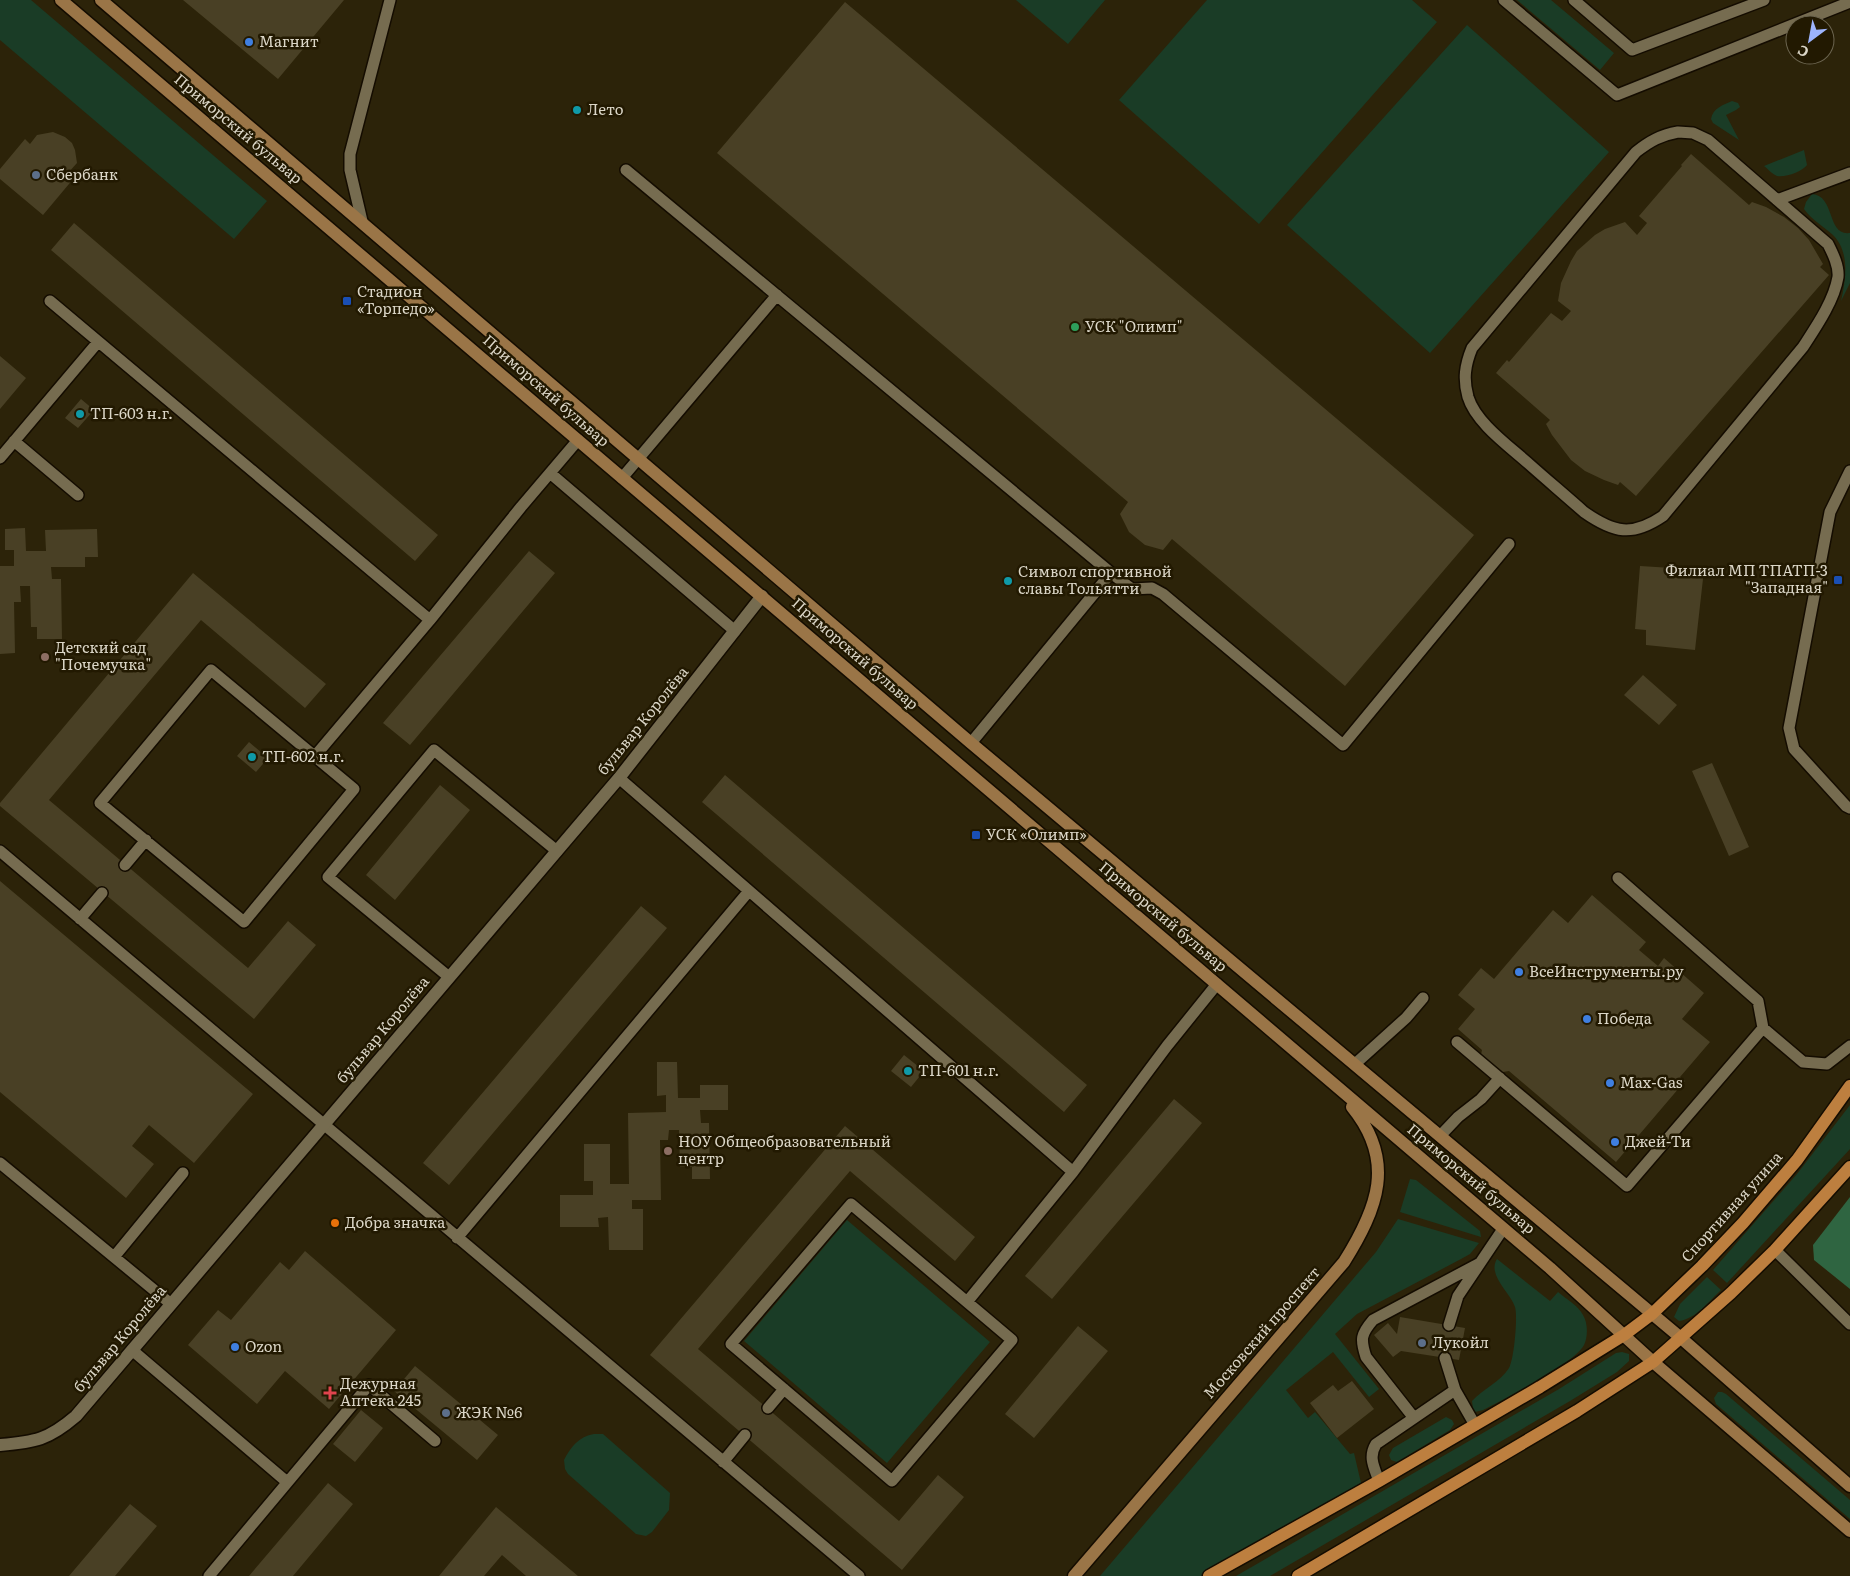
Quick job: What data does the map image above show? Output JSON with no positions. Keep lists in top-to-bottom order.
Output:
{
  "streets": {
    "main road": ["Приморский бульвар", "Спортивная улица", "Московский проспект"],
    "street": ["бульвар Королёва"]
  },
  "crossings": [
    ["Приморский бульвар", "бульвар Королёва"],
    ["Приморский бульвар", "Спортивная улица"],
    ["Приморский бульвар", "Московский проспект"]
  ],
  "places": {
    "other": [
      "Магнит",
      "Лето",
      "Сбербанк",
      "УСК \"Олимп\"",
      "ТП-603 н.г.",
      "Символ спортивной славы Тольятти",
      "Детский сад \"Почемучка\"",
      "ТП-602 н.г.",
      "ВсеИнструменты.ру",
      "Победа",
      "ТП-601 н.г.",
      "Max-Gas",
      "Джей-Ти",
      "НОУ Общеобразовательный центр",
      "Добра значка",
      "Лукойл",
      "Ozon",
      "ЖЭК №6"
    ],
    "transit": ["Стадион «Торпедо»", "Филиал МП ТПАТП-3 \"Западная\"", "УСК «Олимп»"],
    "health": ["Дежурная Аптека 245"]
  },
  "north": "bottom left"
}
